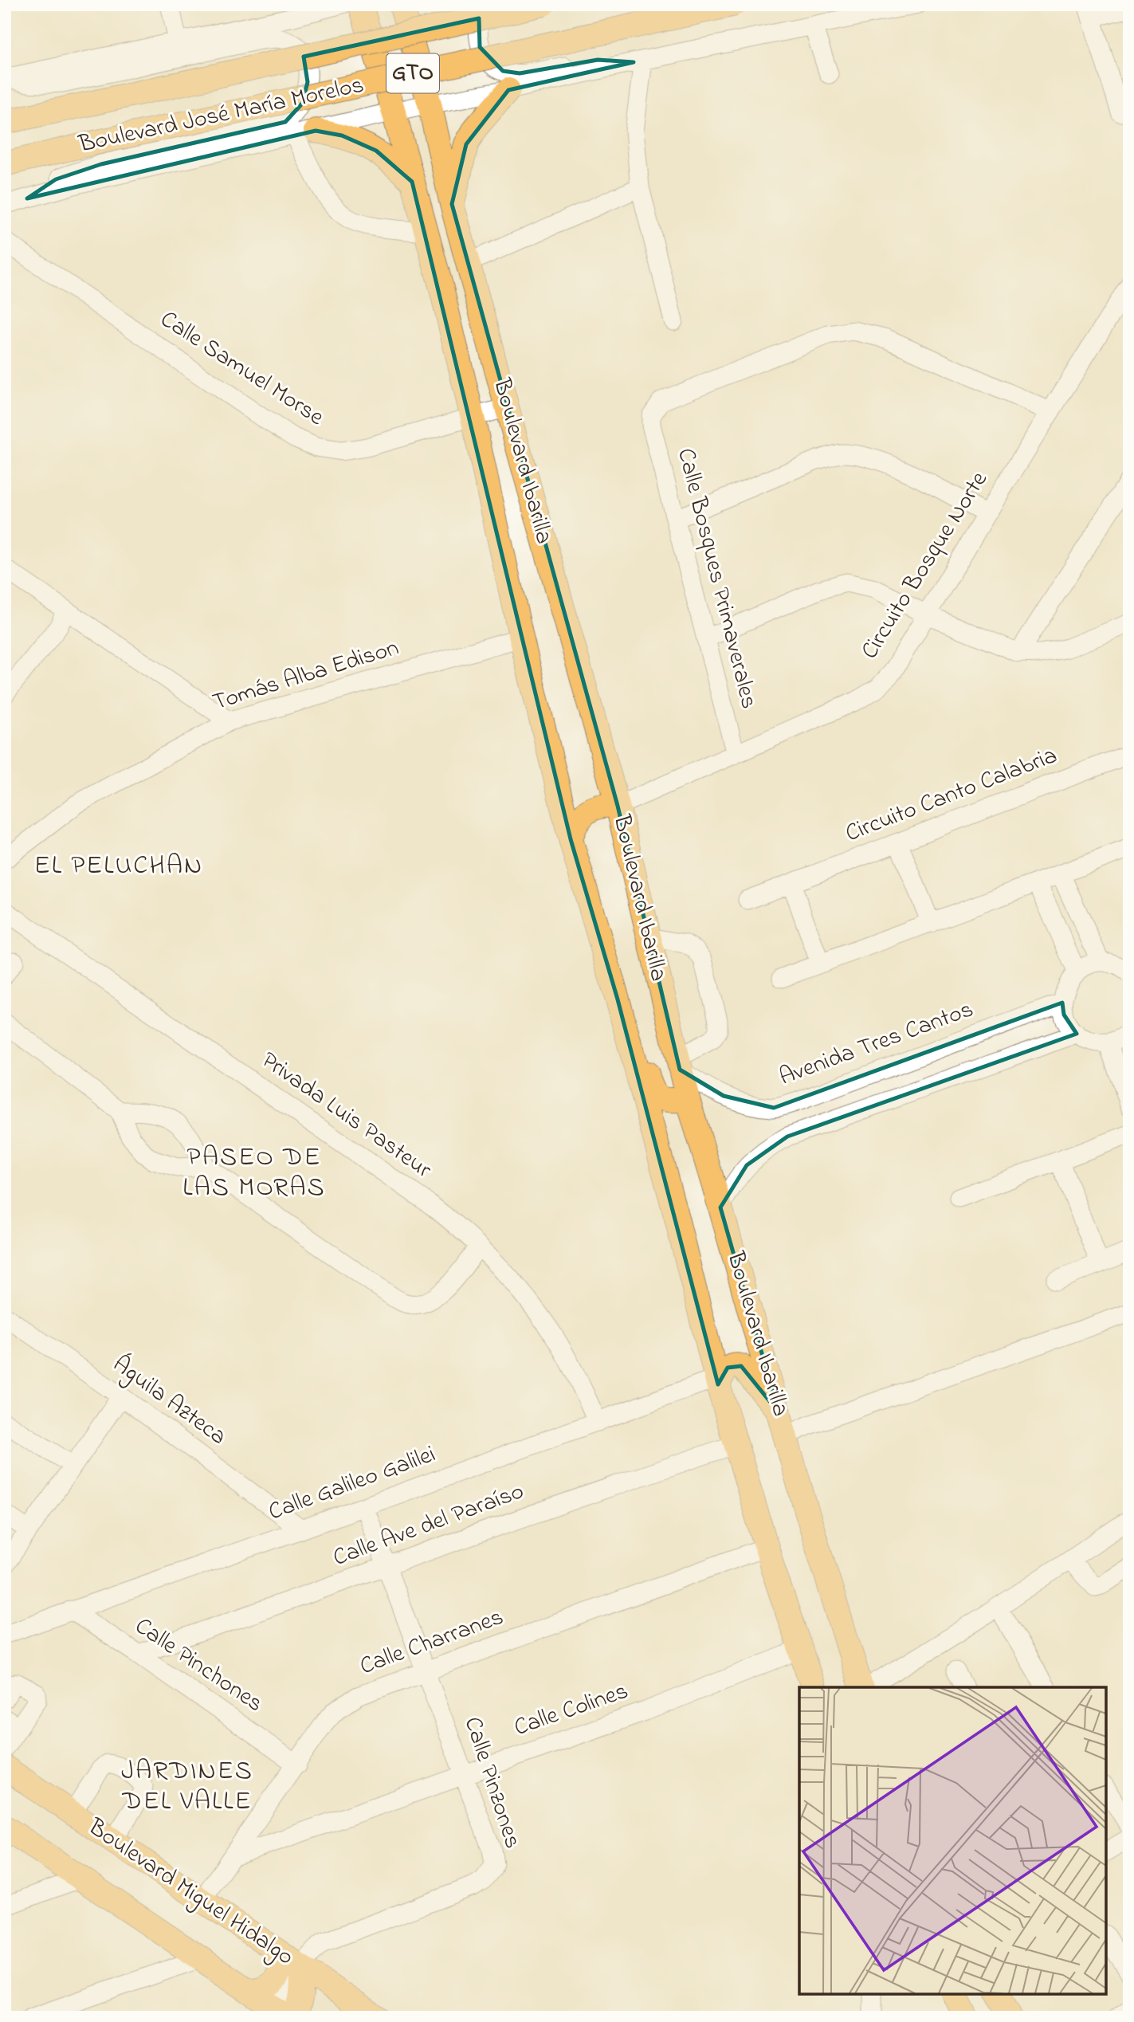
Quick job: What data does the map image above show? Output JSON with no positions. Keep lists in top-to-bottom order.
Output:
{
  "streets": {
    "main road": [
      "GTO",
      "Boulevard José María Morelos",
      "Boulevard Ibarilla",
      "Boulevard Miguel Hidalgo"
    ],
    "street": [
      "Calle Samuel Morse",
      "Circuito Bosque Norte",
      "Calle Bosques Primaverales",
      "Tomás Alba Edison",
      "Circuito Canto Calabria",
      "Avenida Tres Cantos",
      "Privada Luis Pasteur",
      "Águila Azteca",
      "Calle Galileo Galilei",
      "Calle Ave del Paraíso",
      "Calle Charranes",
      "Calle Pinchones",
      "Calle Colines",
      "Calle Pinzones"
    ]
  },
  "crossings": [
    ["Calle Samuel Morse", "Boulevard Ibarilla"],
    ["Boulevard Ibarilla", "Circuito Bosque Norte"],
    ["Boulevard Ibarilla", "Tomás Alba Edison"],
    ["Boulevard Ibarilla", "Avenida Tres Cantos"],
    ["Boulevard Ibarilla", "Calle Galileo Galilei"],
    ["Boulevard Ibarilla", "Calle Ave del Paraíso"],
    ["Boulevard Ibarilla", "Calle Charranes"],
    ["Boulevard Ibarilla", "Calle Colines"],
    ["Circuito Bosque Norte", "Calle Bosques Primaverales"],
    ["Privada Luis Pasteur", "Calle Galileo Galilei"],
    ["Águila Azteca", "Calle Galileo Galilei"],
    ["Calle Galileo Galilei", "Calle Pinchones"],
    ["Calle Galileo Galilei", "Calle Pinzones"],
    ["Calle Ave del Paraíso", "Calle Pinchones"],
    ["Calle Ave del Paraíso", "Calle Pinzones"],
    ["Calle Charranes", "Calle Pinchones"],
    ["Calle Charranes", "Calle Colines"],
    ["Calle Charranes", "Calle Pinzones"],
    ["Calle Charranes", "Boulevard Miguel Hidalgo"],
    ["Calle Colines", "Calle Pinzones"],
    ["Calle Pinzones", "Boulevard Miguel Hidalgo"]
  ],
  "districts": ["EL PELUCHAN", "PASEO DE LAS MORAS", "JARDINES DEL VALLE"]
}
